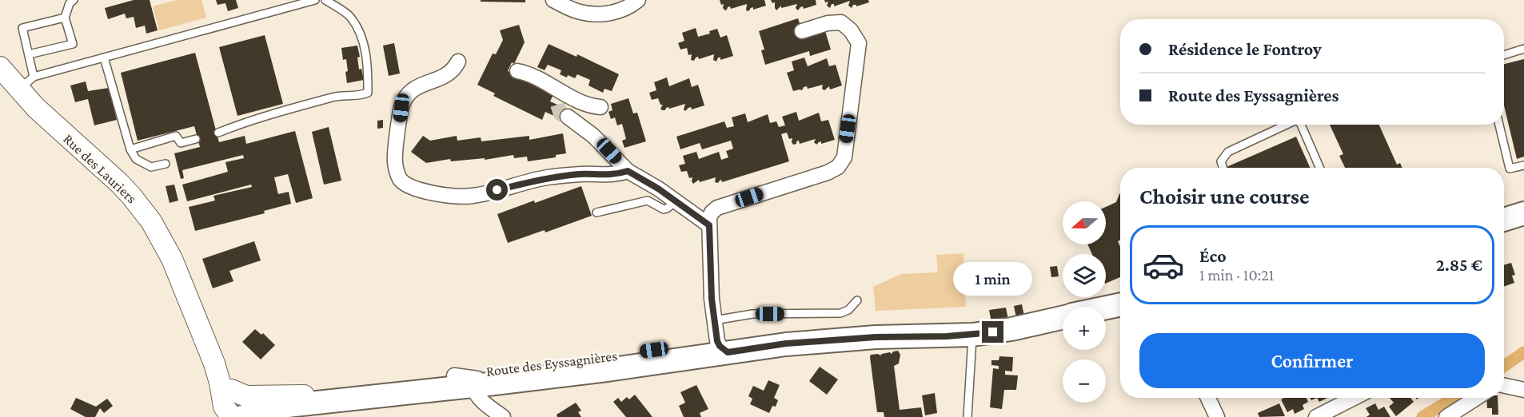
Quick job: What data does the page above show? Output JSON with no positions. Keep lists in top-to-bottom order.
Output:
{
  "streets": {
    "main road": ["Rue des Lauriers", "Route des Eyssagnières"]
  },
  "crossings": [
    ["Rue des Lauriers", "Route des Eyssagnières"]
  ],
  "north": "left",
  "page": {
    "banner": ["Résidence le Fontroy", "Route des Eyssagnières"],
    "heading": "Choisir une course",
    "map_buttons": ["+", "−"],
    "list": [
      {
        "name": "Éco",
        "note": "1 min · 10:21",
        "value": "2.85 €"
      }
    ],
    "bubble": "1 min",
    "buttons": "Confirmer"
  }
}
